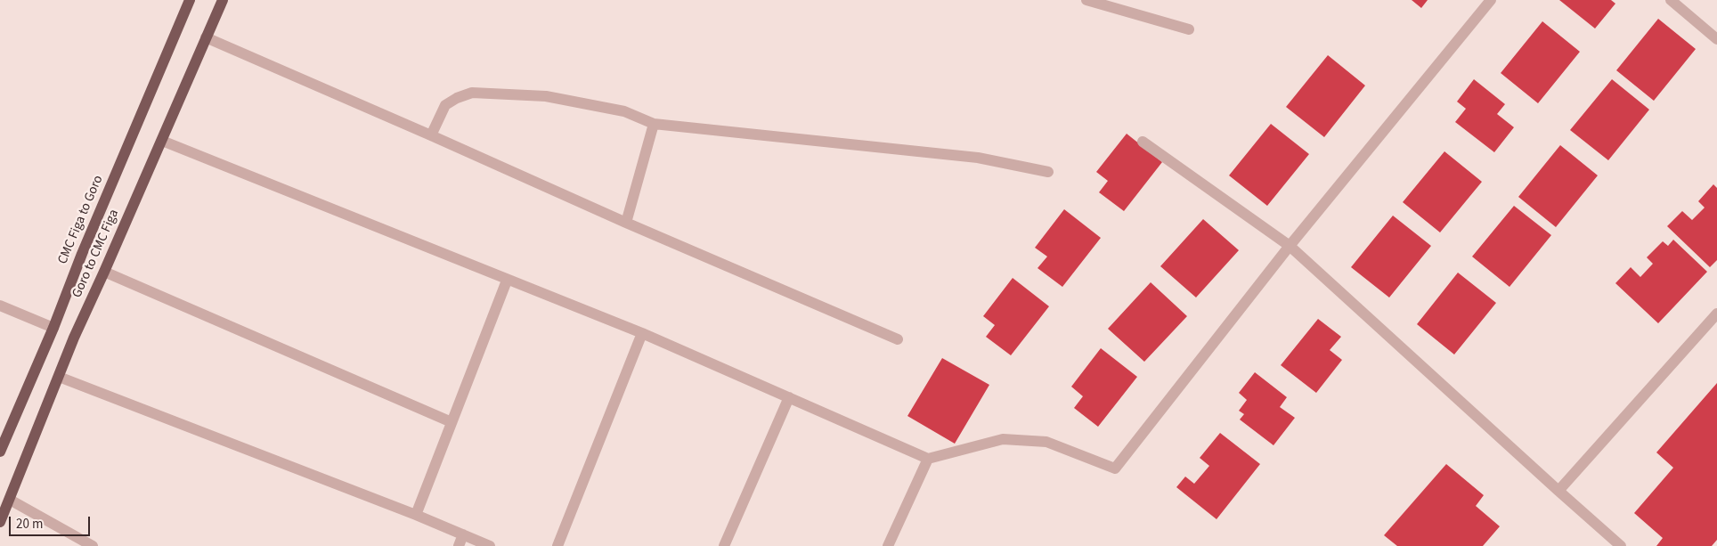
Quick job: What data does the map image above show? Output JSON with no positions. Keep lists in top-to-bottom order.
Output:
{
  "streets": {
    "main road": ["CMC Figa to Goro", "Goro to CMC Figa"]
  },
  "scale_bar": "20 m"
}
